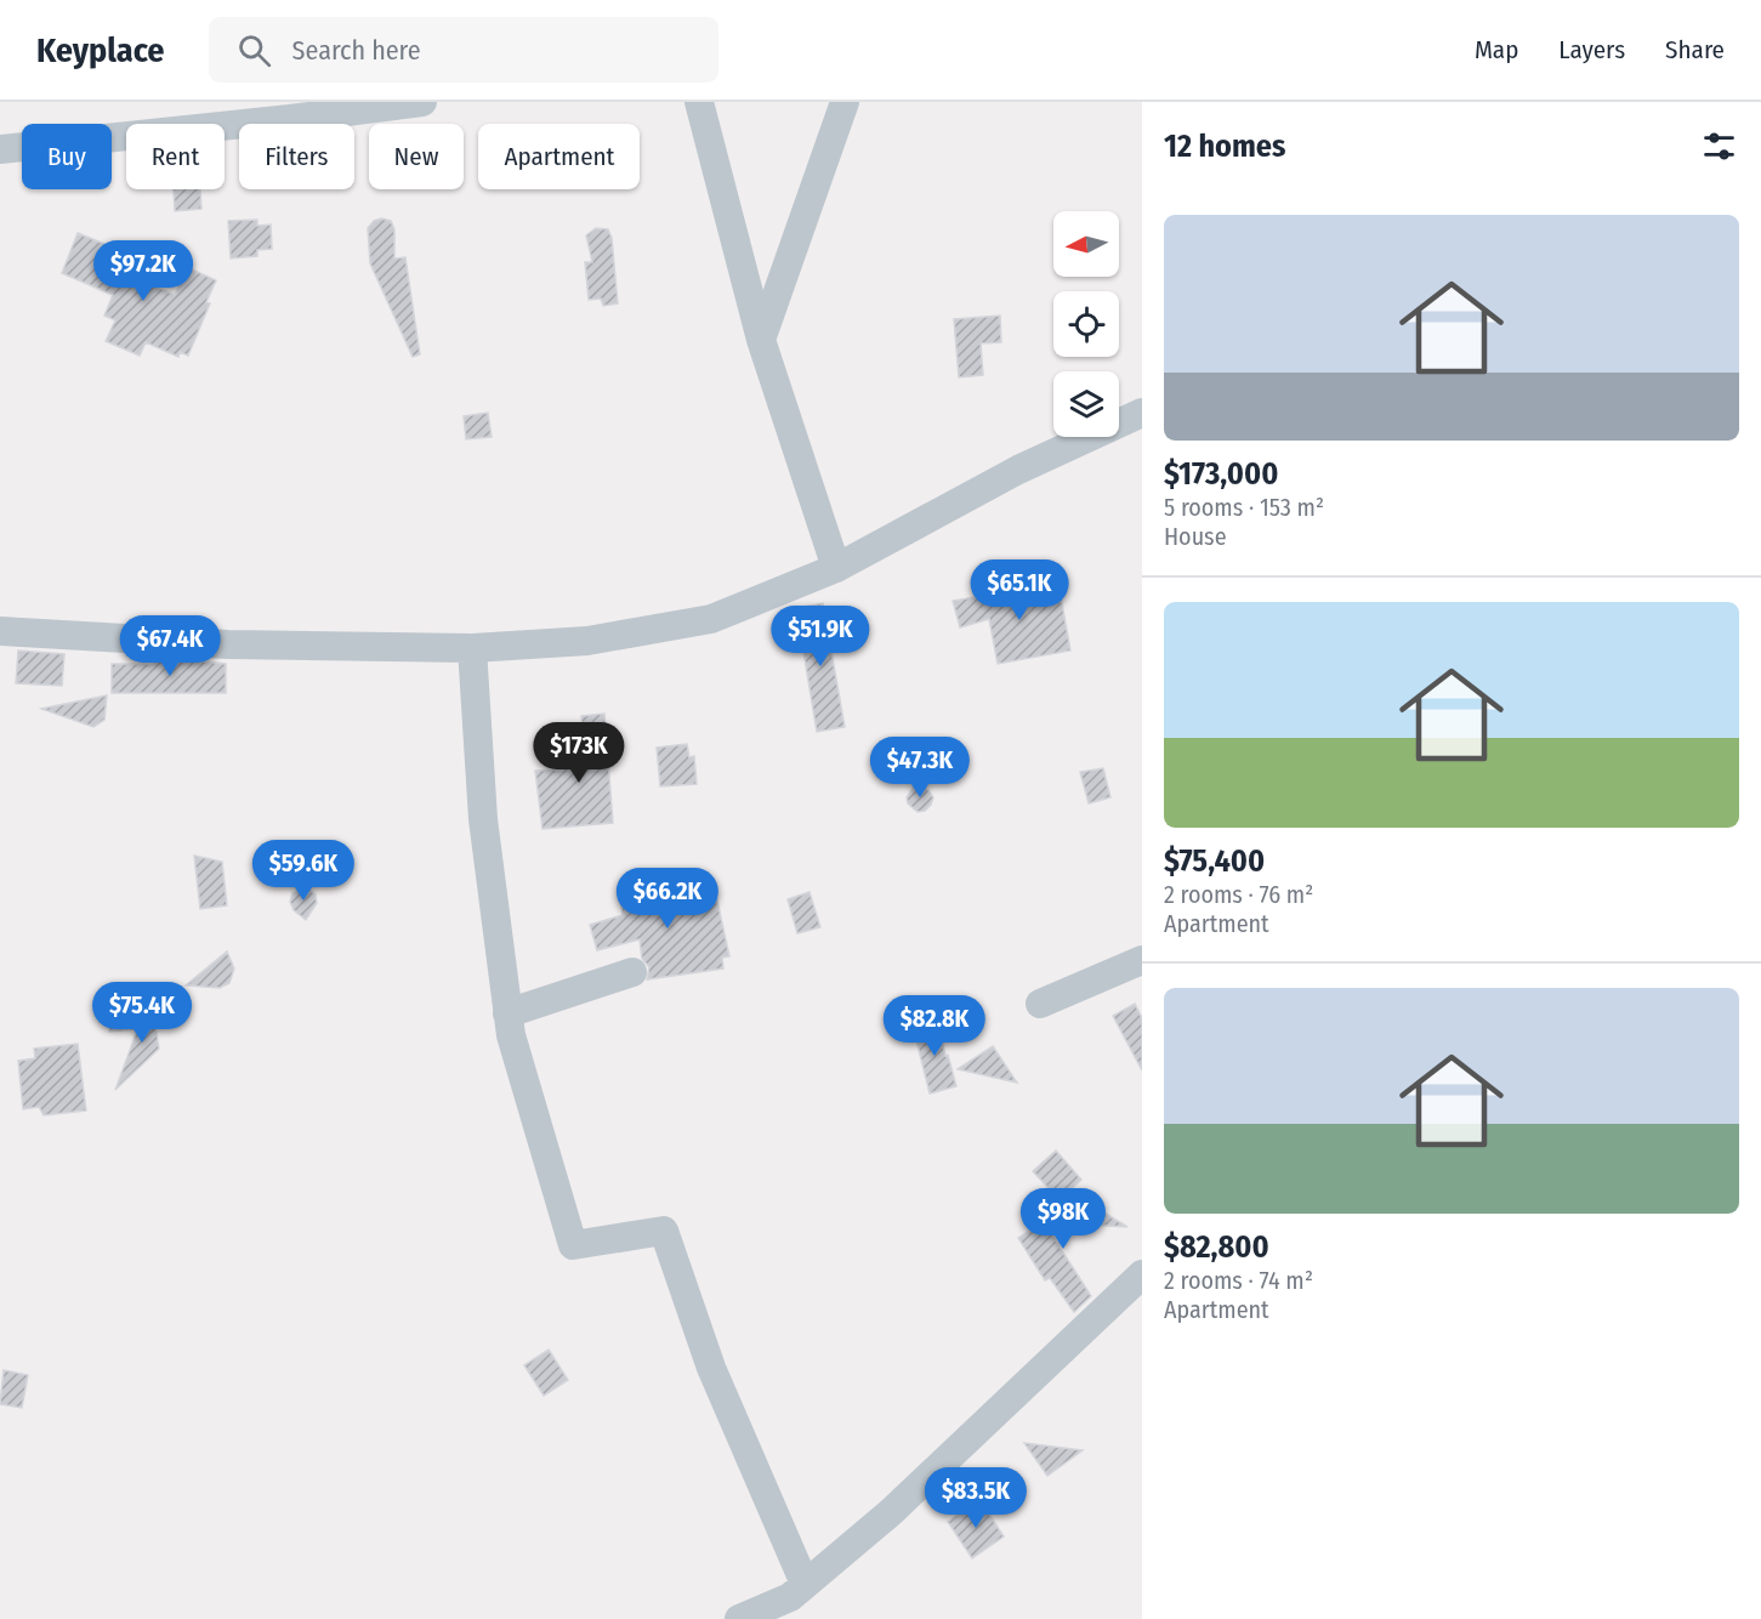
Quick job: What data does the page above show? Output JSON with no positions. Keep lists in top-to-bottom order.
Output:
{
  "north": "left",
  "page": {
    "header": "Keyplace",
    "search": "Search here",
    "nav": ["Map", "Layers", "Share"],
    "heading": "12 homes",
    "chip": [
      "Buy",
      "Rent",
      "Filters",
      "New",
      "Apartment"
    ],
    "list": [
      {
        "name": "$173,000",
        "note": "5 rooms · 153 m² · House"
      },
      {
        "name": "$75,400",
        "note": "2 rooms · 76 m² · Apartment"
      },
      {
        "name": "$82,800",
        "note": "2 rooms · 74 m² · Apartment"
      }
    ],
    "price": [
      "$97.2K",
      "$65.1K",
      "$51.9K",
      "$67.4K",
      "$173K",
      "$47.3K",
      "$59.6K",
      "$66.2K",
      "$75.4K",
      "$82.8K",
      "$98K",
      "$83.5K"
    ]
  }
}
